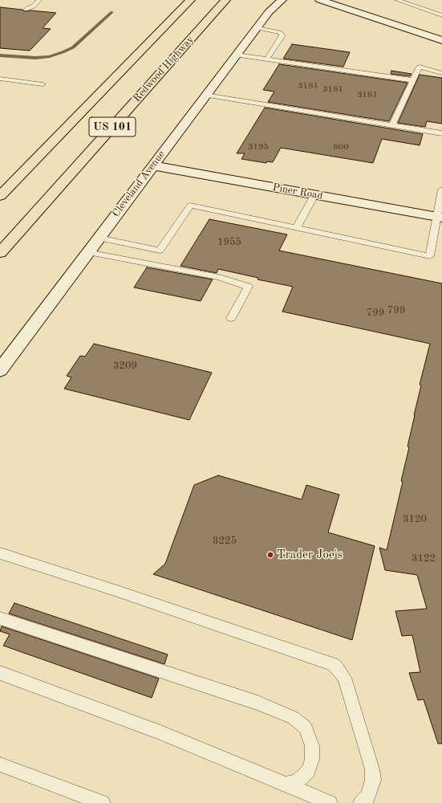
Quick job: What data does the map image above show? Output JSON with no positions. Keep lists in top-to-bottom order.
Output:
{
  "streets": {
    "highway": ["Redwood Highway", "US 101"],
    "main road": ["Cleveland Avenue", "Piner Road"]
  },
  "crossings": [
    ["Cleveland Avenue", "Piner Road"]
  ],
  "places": ["Trader Joe's"],
  "house_numbers": [
    "3181",
    "3181",
    "3181",
    "3195",
    "800",
    "1955",
    "799",
    "799",
    "3209",
    "3120",
    "3225",
    "3122"
  ]
}
